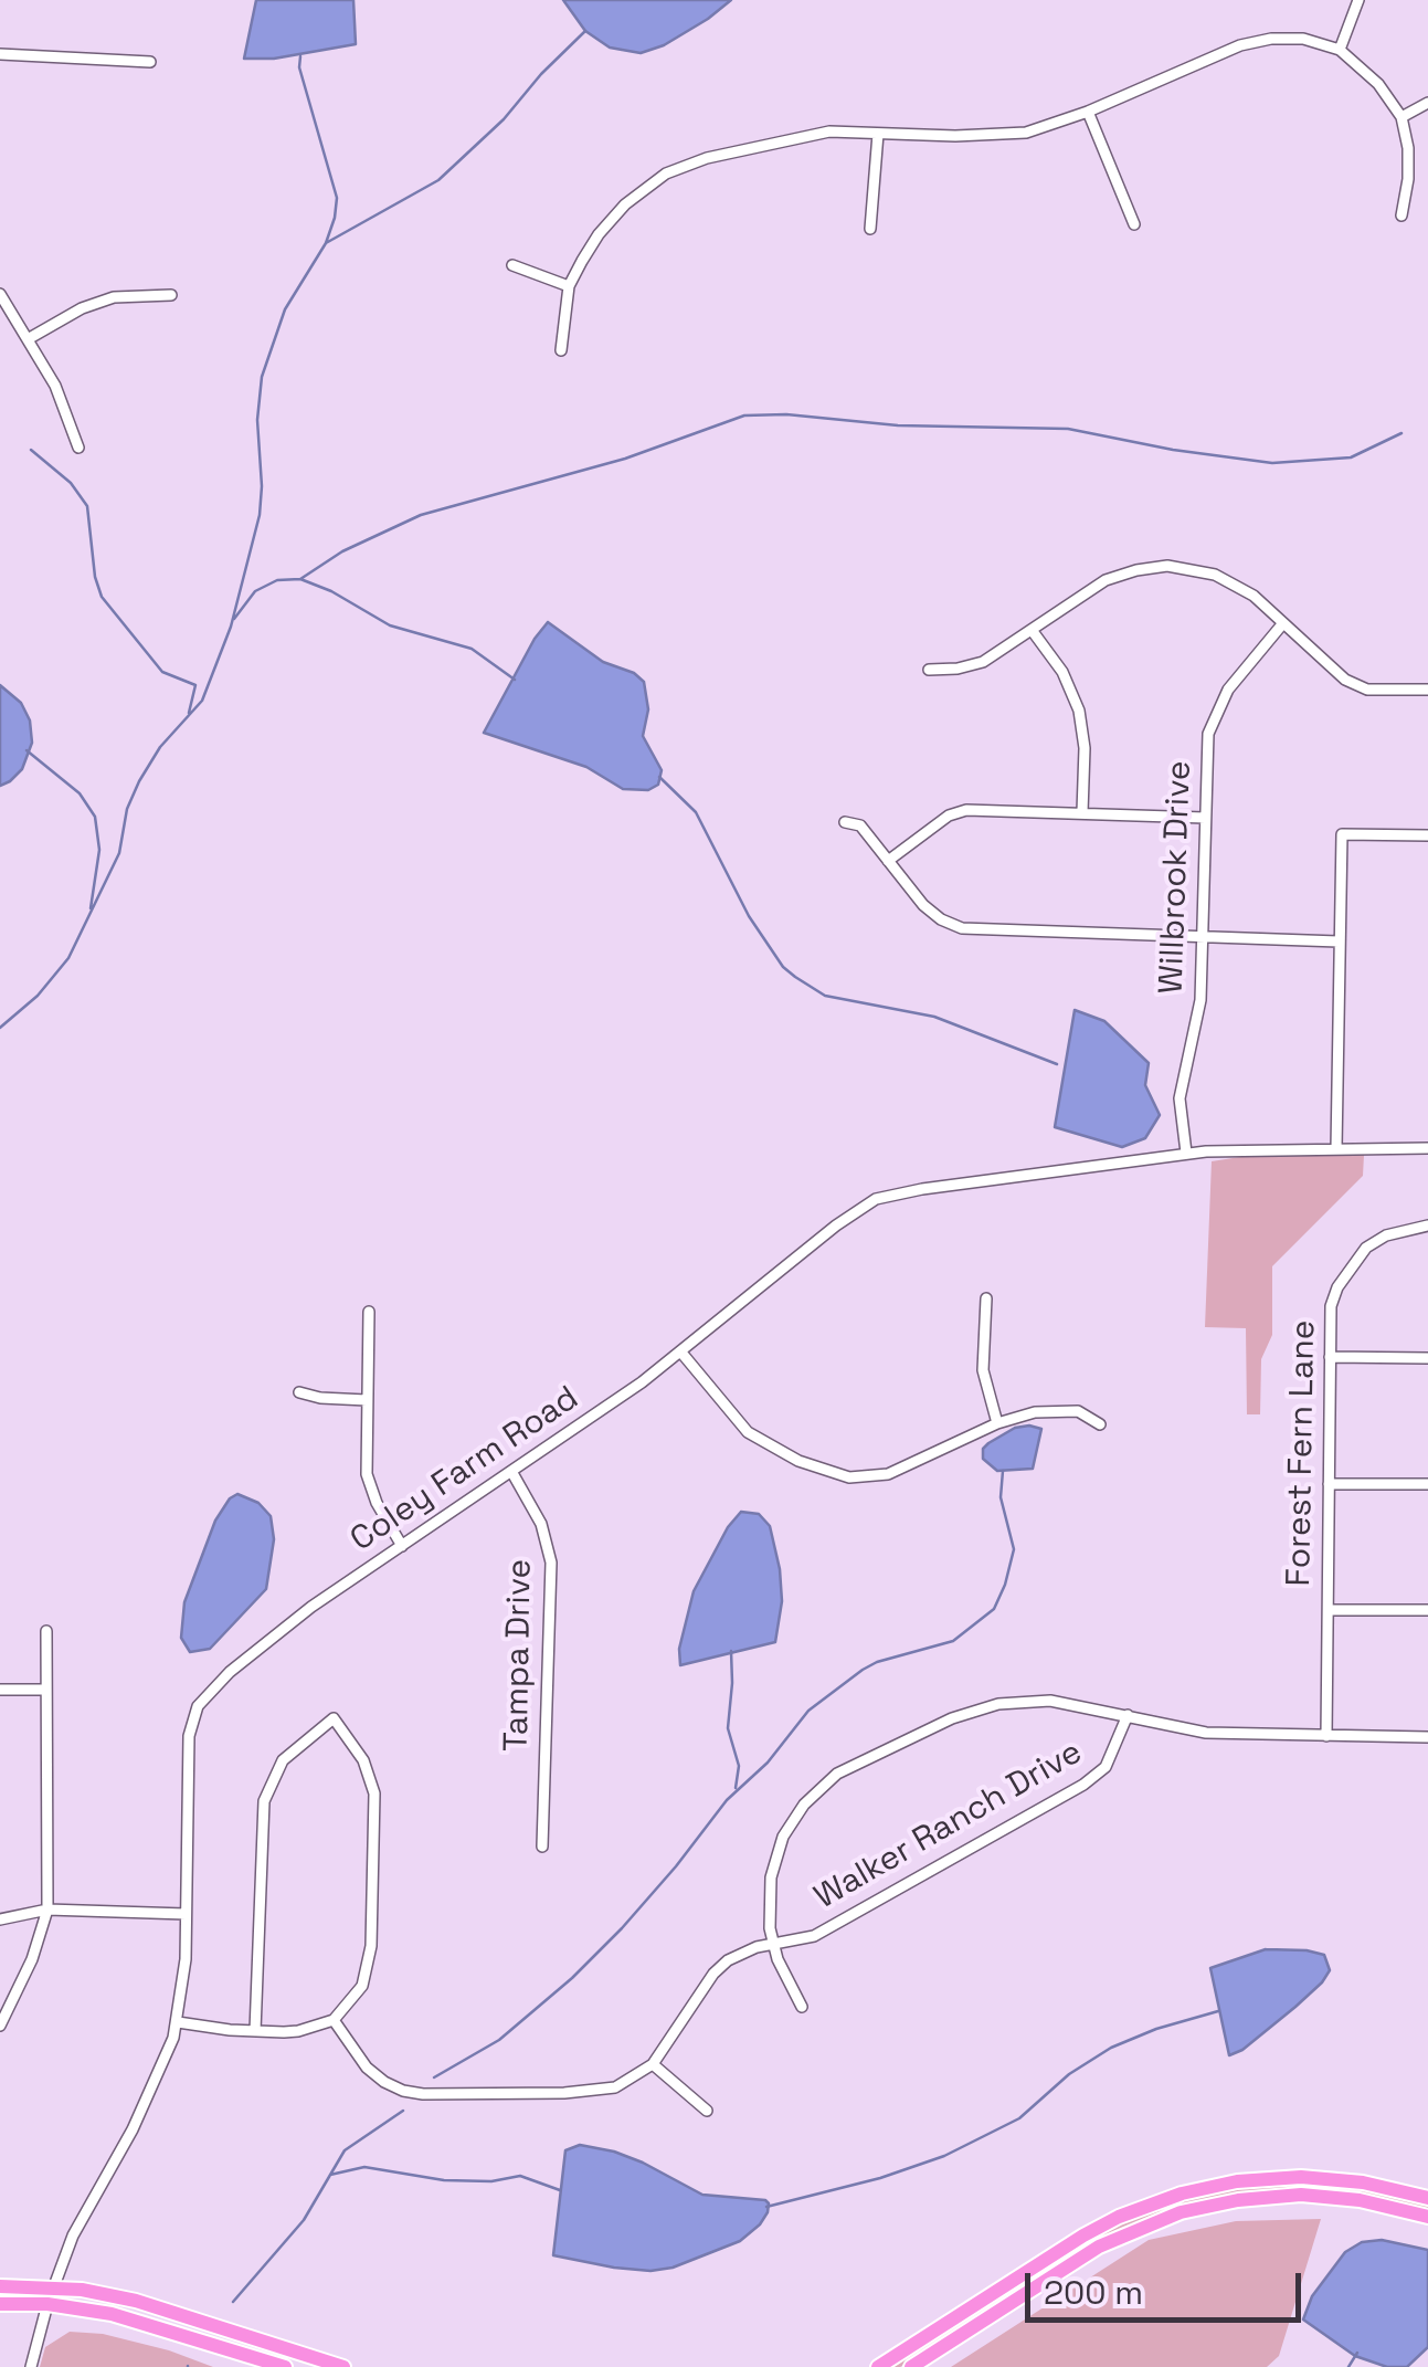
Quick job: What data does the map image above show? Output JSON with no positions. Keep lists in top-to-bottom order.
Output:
{
  "streets": {
    "street": [
      "Willbrook Drive",
      "Forest Fern Lane",
      "Coley Farm Road",
      "Tampa Drive",
      "Walker Ranch Drive"
    ]
  },
  "crossings": [
    ["Willbrook Drive", "Coley Farm Road"],
    ["Coley Farm Road", "Tampa Drive"]
  ],
  "scale_bar": "200 m"
}
